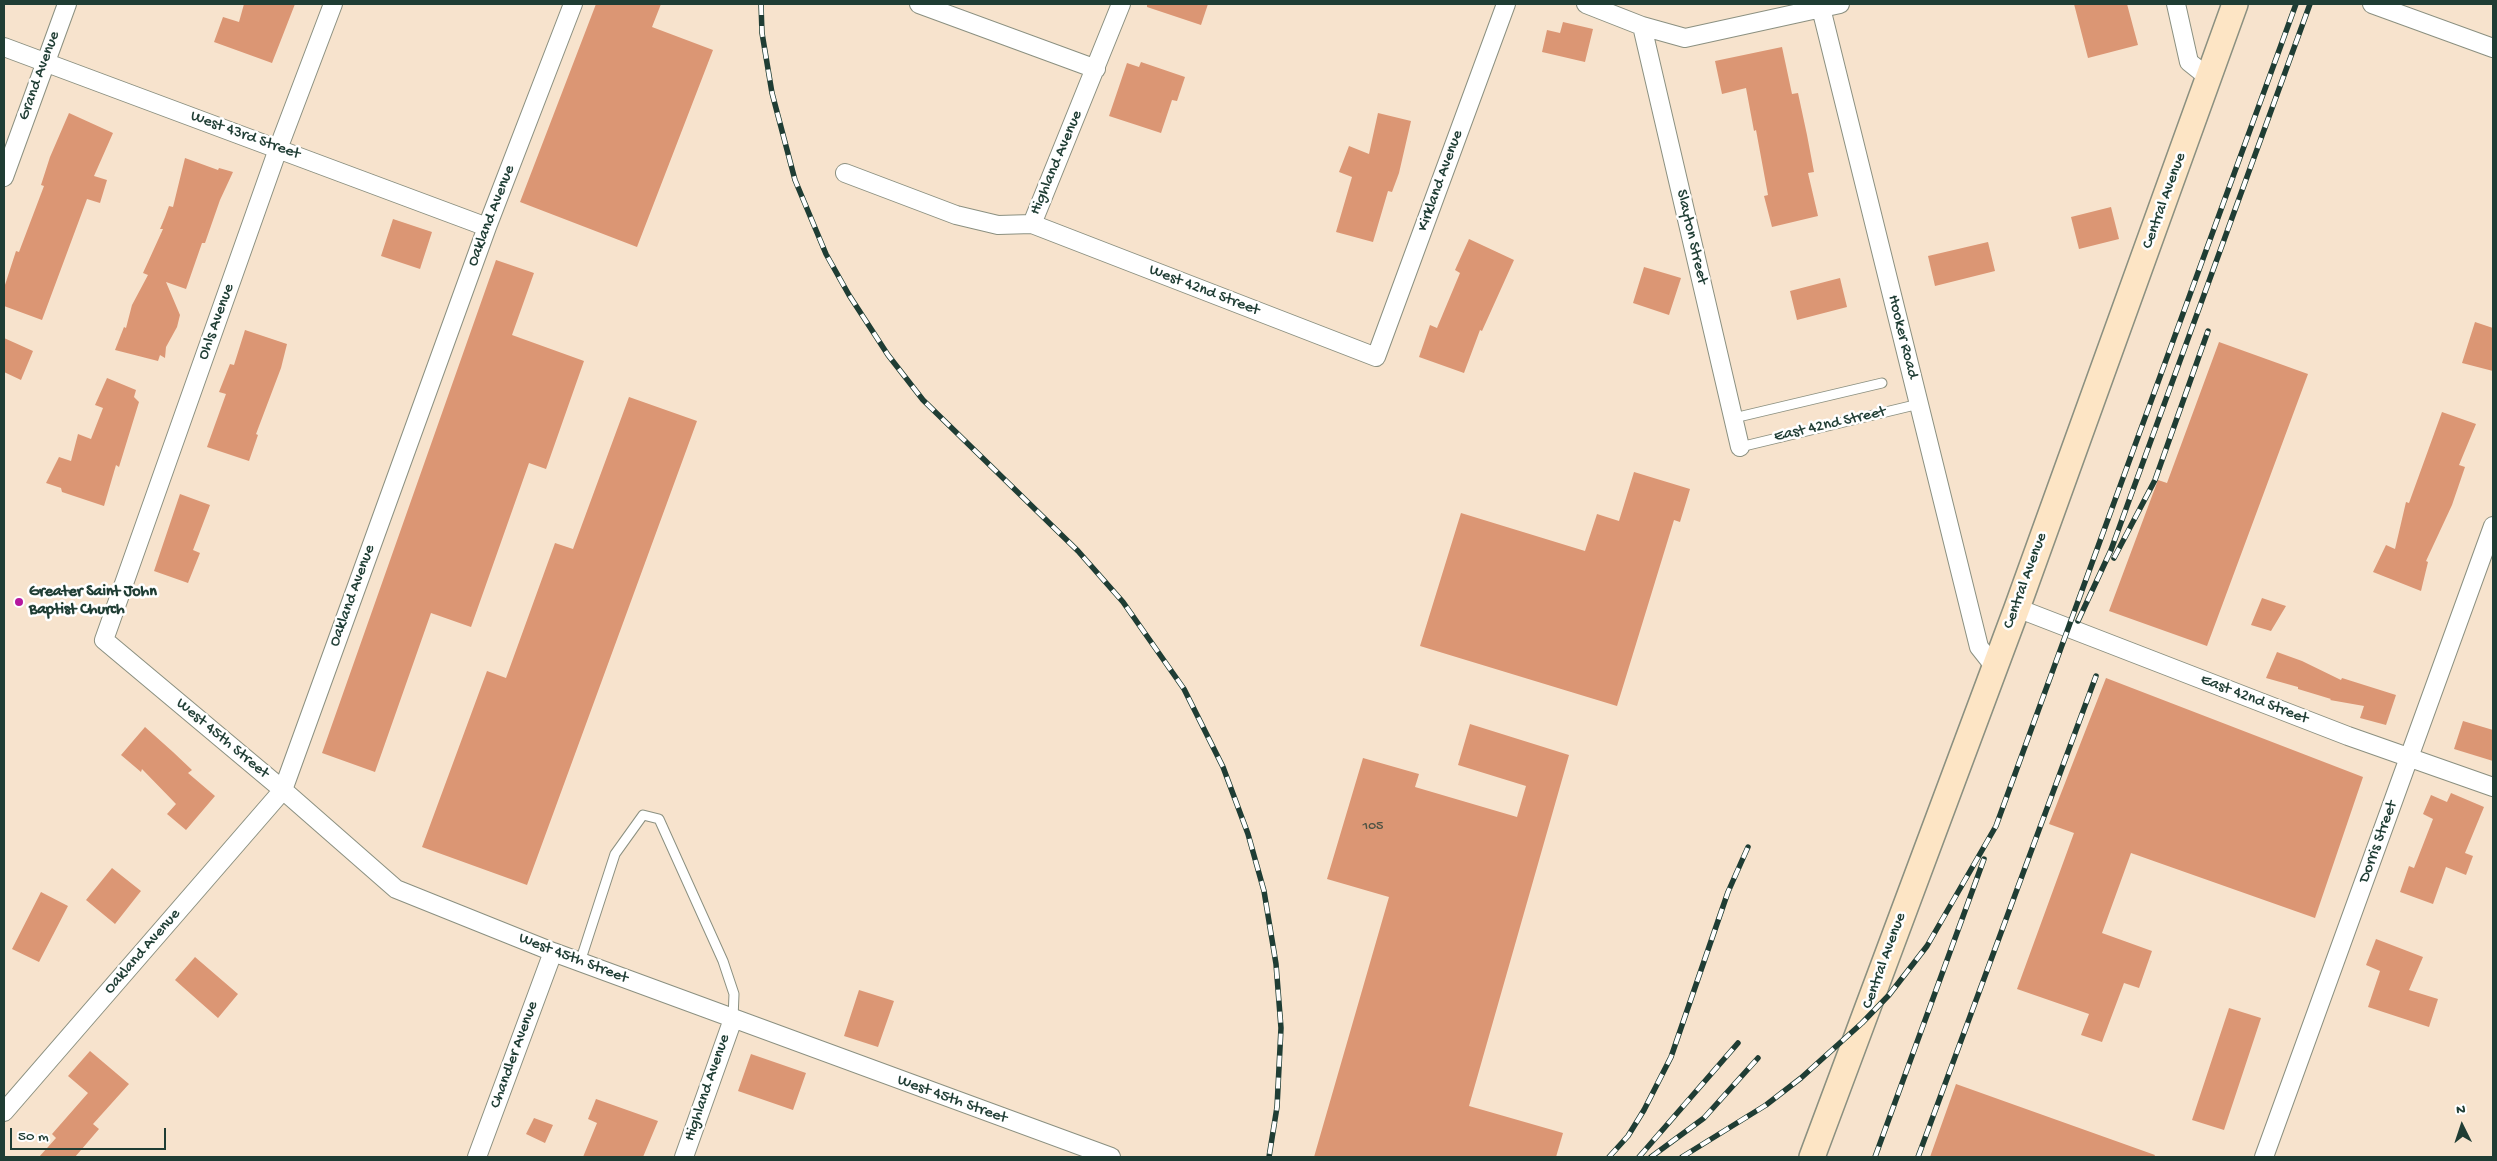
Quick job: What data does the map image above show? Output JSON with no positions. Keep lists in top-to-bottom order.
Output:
{
  "streets": {
    "street": [
      "Grand Avenue",
      "West 43rd Street",
      "Highland Avenue",
      "Kirkland Avenue",
      "Central Avenue",
      "Oakland Avenue",
      "Slayton Street",
      "West 42nd Street",
      "Ohls Avenue",
      "Hooker Road",
      "East 42nd Street",
      "West 45th Street",
      "Dorris Street",
      "Chandler Avenue"
    ]
  },
  "crossings": [
    ["Grand Avenue", "West 43rd Street"],
    ["West 43rd Street", "Oakland Avenue"],
    ["West 43rd Street", "Ohls Avenue"],
    ["Highland Avenue", "West 42nd Street"],
    ["Highland Avenue", "West 45th Street"],
    ["Kirkland Avenue", "West 42nd Street"],
    ["Central Avenue", "Hooker Road"],
    ["Central Avenue", "East 42nd Street"],
    ["Oakland Avenue", "West 45th Street"],
    ["Slayton Street", "East 42nd Street"],
    ["Ohls Avenue", "West 45th Street"],
    ["Hooker Road", "East 42nd Street"],
    ["East 42nd Street", "Dorris Street"],
    ["West 45th Street", "Chandler Avenue"]
  ],
  "places": ["Greater Saint John Baptist Church"],
  "house_numbers": ["105"],
  "scale_bar": "50 m",
  "north": "top"
}
